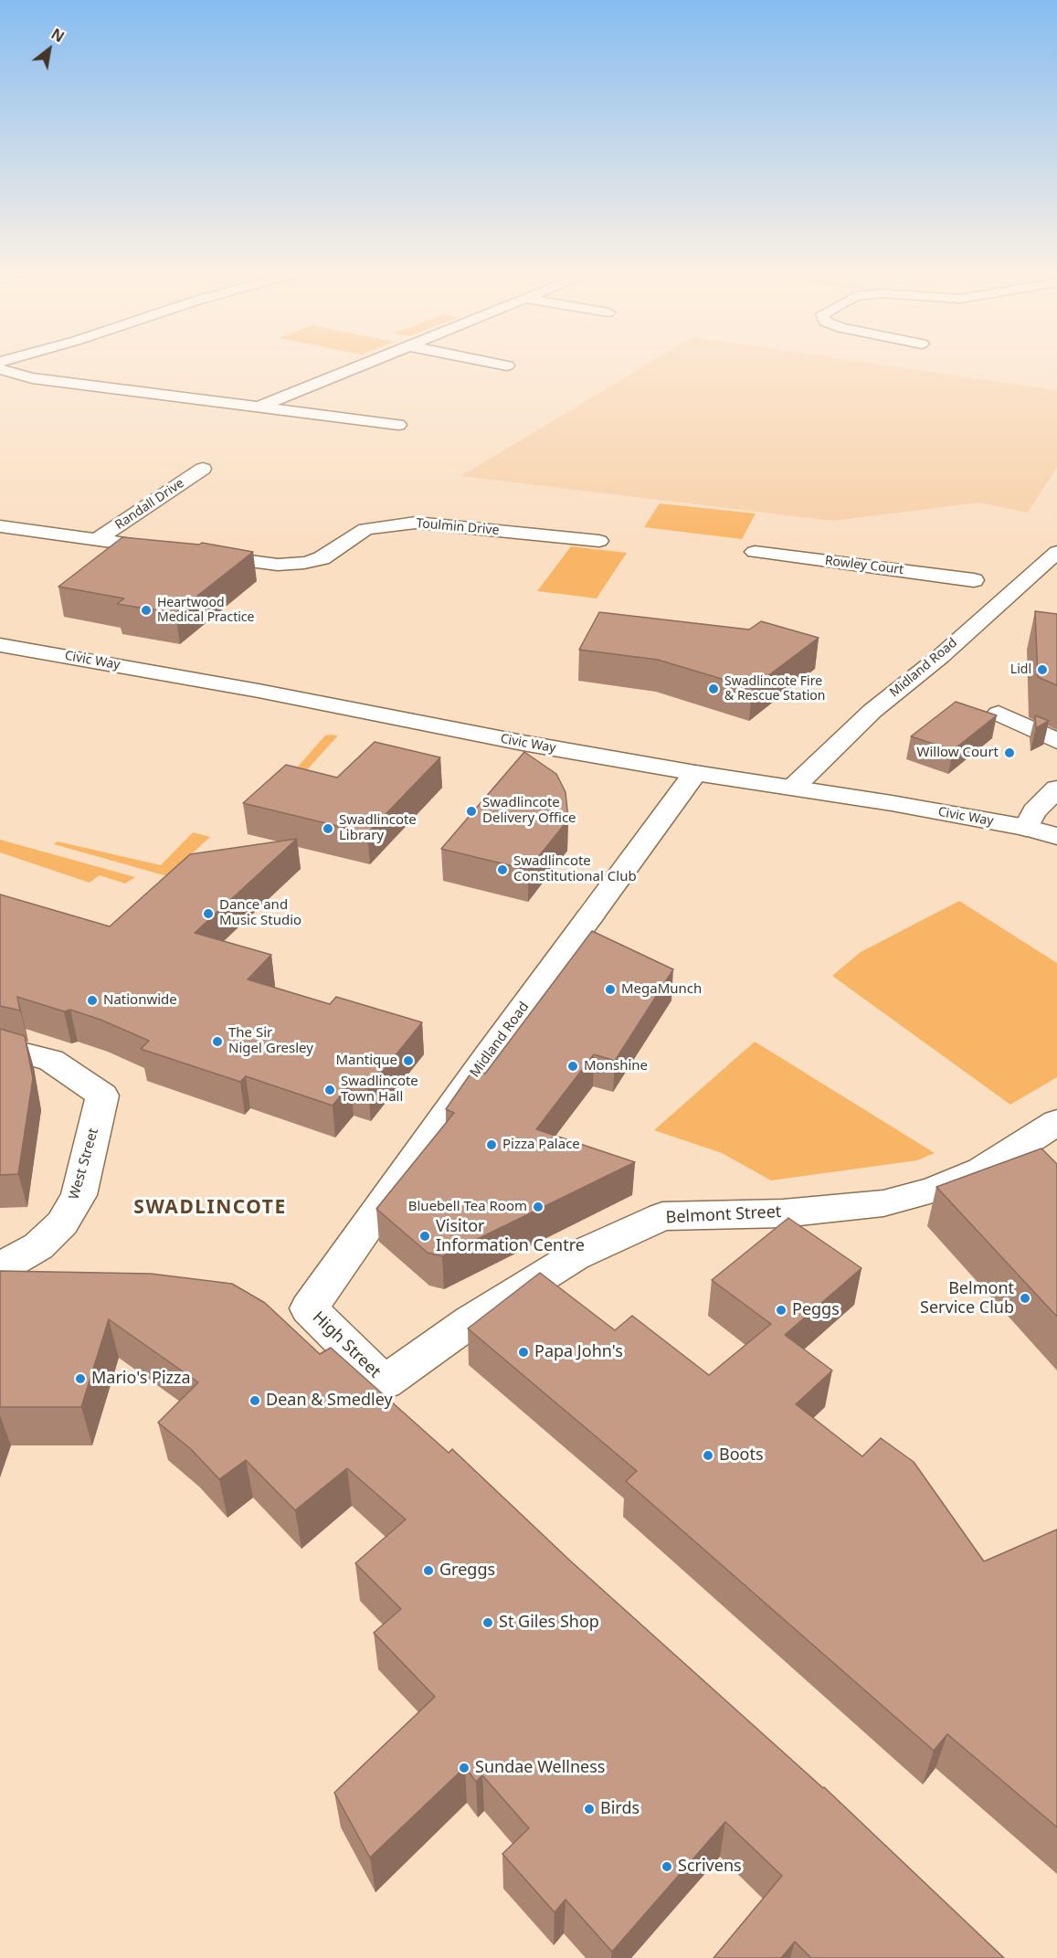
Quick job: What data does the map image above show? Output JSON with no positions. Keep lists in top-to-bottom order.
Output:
{
  "streets": {
    "street": [
      "Randall Drive",
      "Toulmin Drive",
      "Rowley Court",
      "Civic Way",
      "Midland Road",
      "West Street",
      "Belmont Street",
      "High Street"
    ]
  },
  "crossings": [
    ["Civic Way", "Midland Road"],
    ["Midland Road", "High Street"],
    ["Belmont Street", "High Street"]
  ],
  "districts": ["SWADLINCOTE"],
  "places": [
    "Heartwood Medical Practice",
    "Lidl",
    "Swadlincote Fire & Rescue Station",
    "Willow Court",
    "Swadlincote Delivery Office",
    "Swadlincote Library",
    "Swadlincote Constitutional Club",
    "Dance and Music Studio",
    "MegaMunch",
    "Nationwide",
    "The Sir Nigel Gresley",
    "Mantique",
    "Monshine",
    "Swadlincote Town Hall",
    "Pizza Palace",
    "Bluebell Tea Room",
    "Visitor Information Centre",
    "Belmont Service Club",
    "Peggs",
    "Papa John's",
    "Mario's Pizza",
    "Dean & Smedley",
    "Boots",
    "Greggs",
    "St Giles Shop",
    "Sundae Wellness",
    "Birds",
    "Scrivens"
  ],
  "north": "top right"
}
